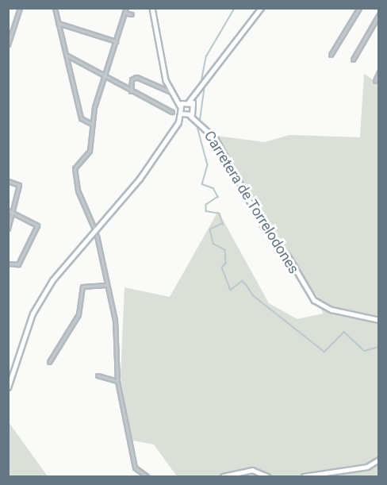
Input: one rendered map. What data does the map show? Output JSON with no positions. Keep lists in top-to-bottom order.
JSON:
{
  "streets": {
    "main road": ["Carretera de Torrelodones"]
  }
}
